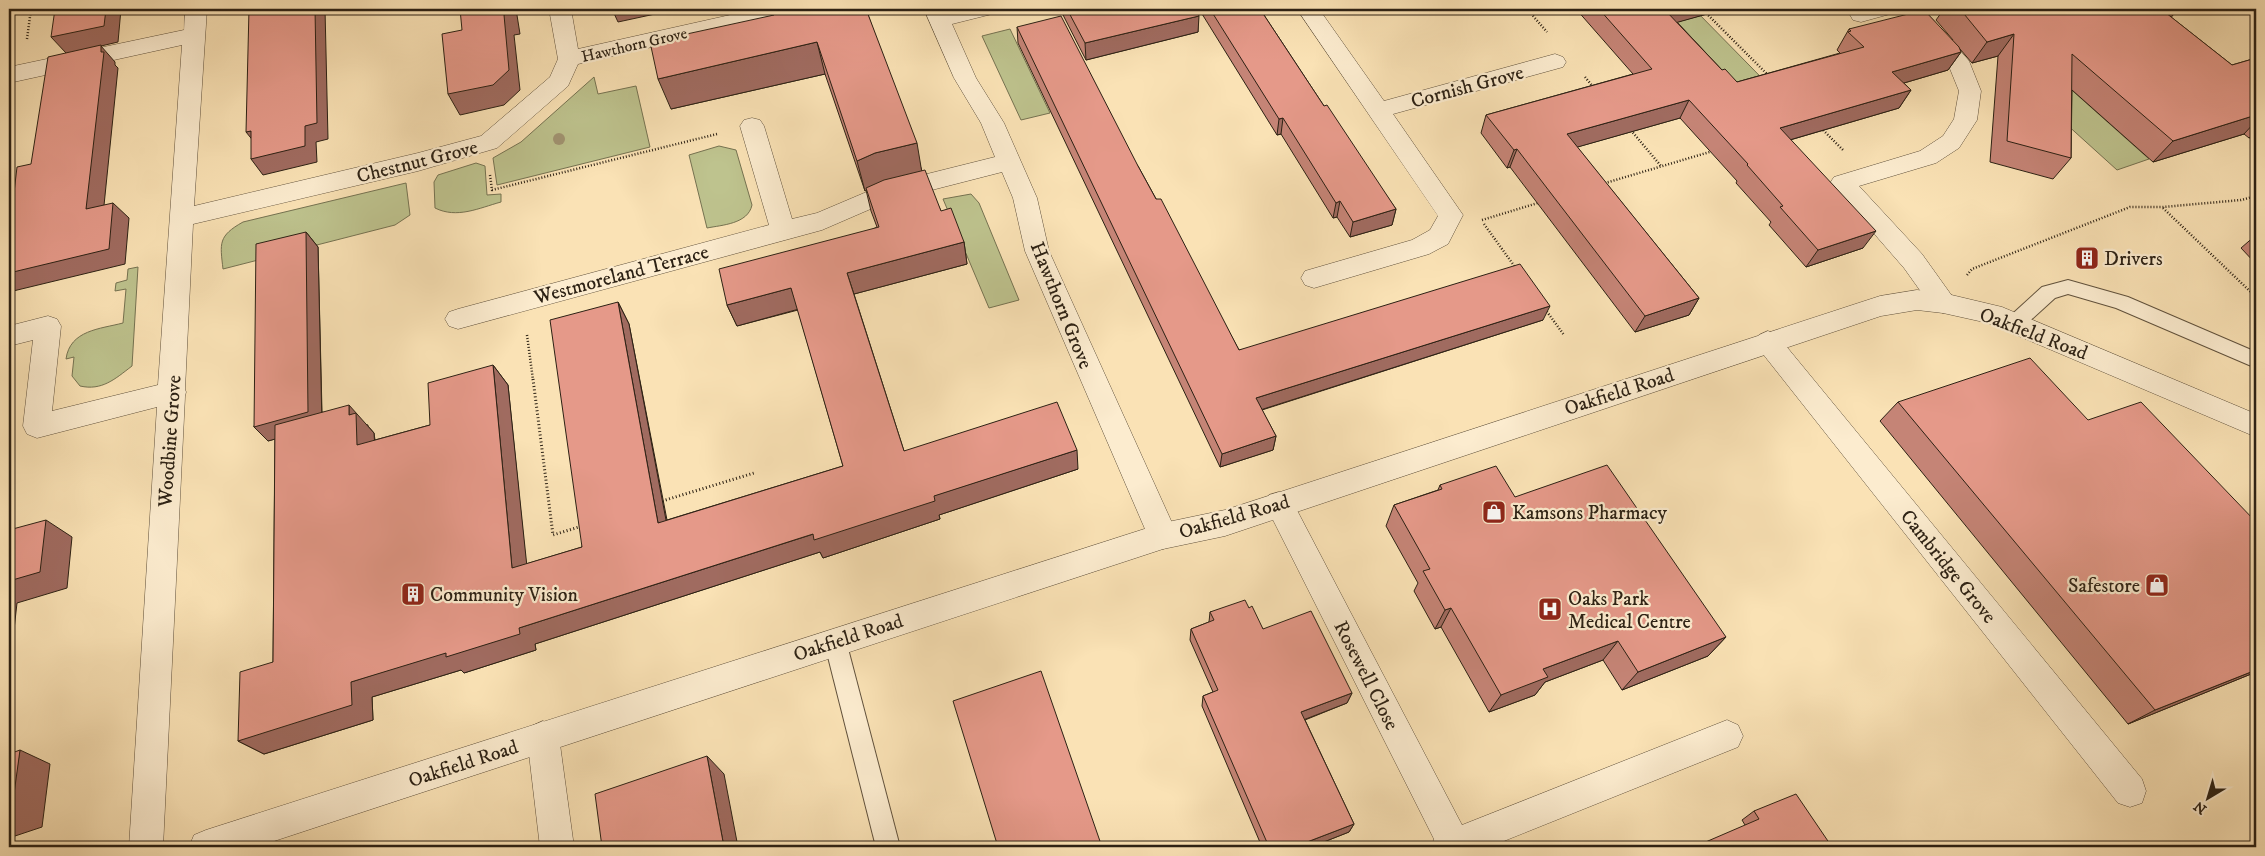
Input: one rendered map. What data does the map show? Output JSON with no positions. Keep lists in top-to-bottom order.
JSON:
{
  "streets": {
    "street": [
      "Hawthorn Grove",
      "Cornish Grove",
      "Chestnut Grove",
      "Westmoreland Terrace",
      "Oakfield Road",
      "Woodbine Grove",
      "Cambridge Grove",
      "Rosewell Close"
    ]
  },
  "crossings": [
    ["Hawthorn Grove", "Chestnut Grove"],
    ["Hawthorn Grove", "Westmoreland Terrace"],
    ["Hawthorn Grove", "Oakfield Road"],
    ["Chestnut Grove", "Woodbine Grove"],
    ["Oakfield Road", "Cambridge Grove"],
    ["Oakfield Road", "Rosewell Close"]
  ],
  "places": {
    "building": ["Drivers", "Community Vision"],
    "shop": ["Kamsons Pharmacy", "Safestore"],
    "hospital": ["Oaks Park Medical Centre"]
  },
  "north": "bottom left"
}
